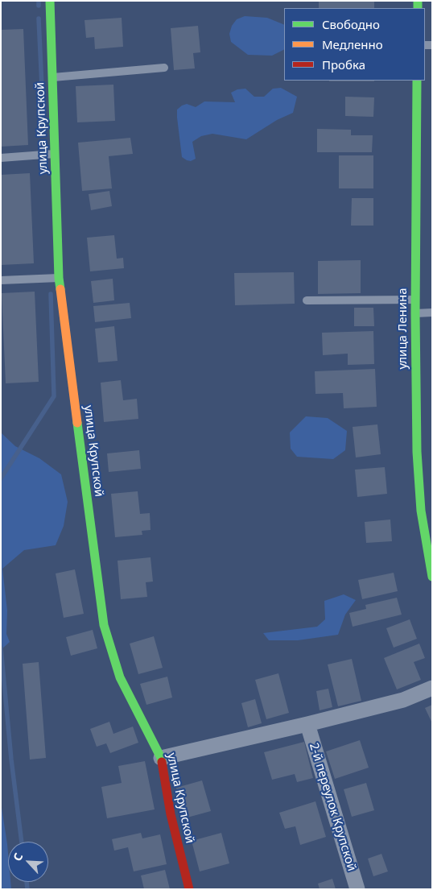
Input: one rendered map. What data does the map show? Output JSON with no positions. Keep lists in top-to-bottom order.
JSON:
{
  "streets": {
    "street": ["улица Крупской", "улица Ленина", "2-й переулок Крупской"]
  },
  "legend": ["Свободно", "Медленно", "Пробка"],
  "north": "top left"
}
